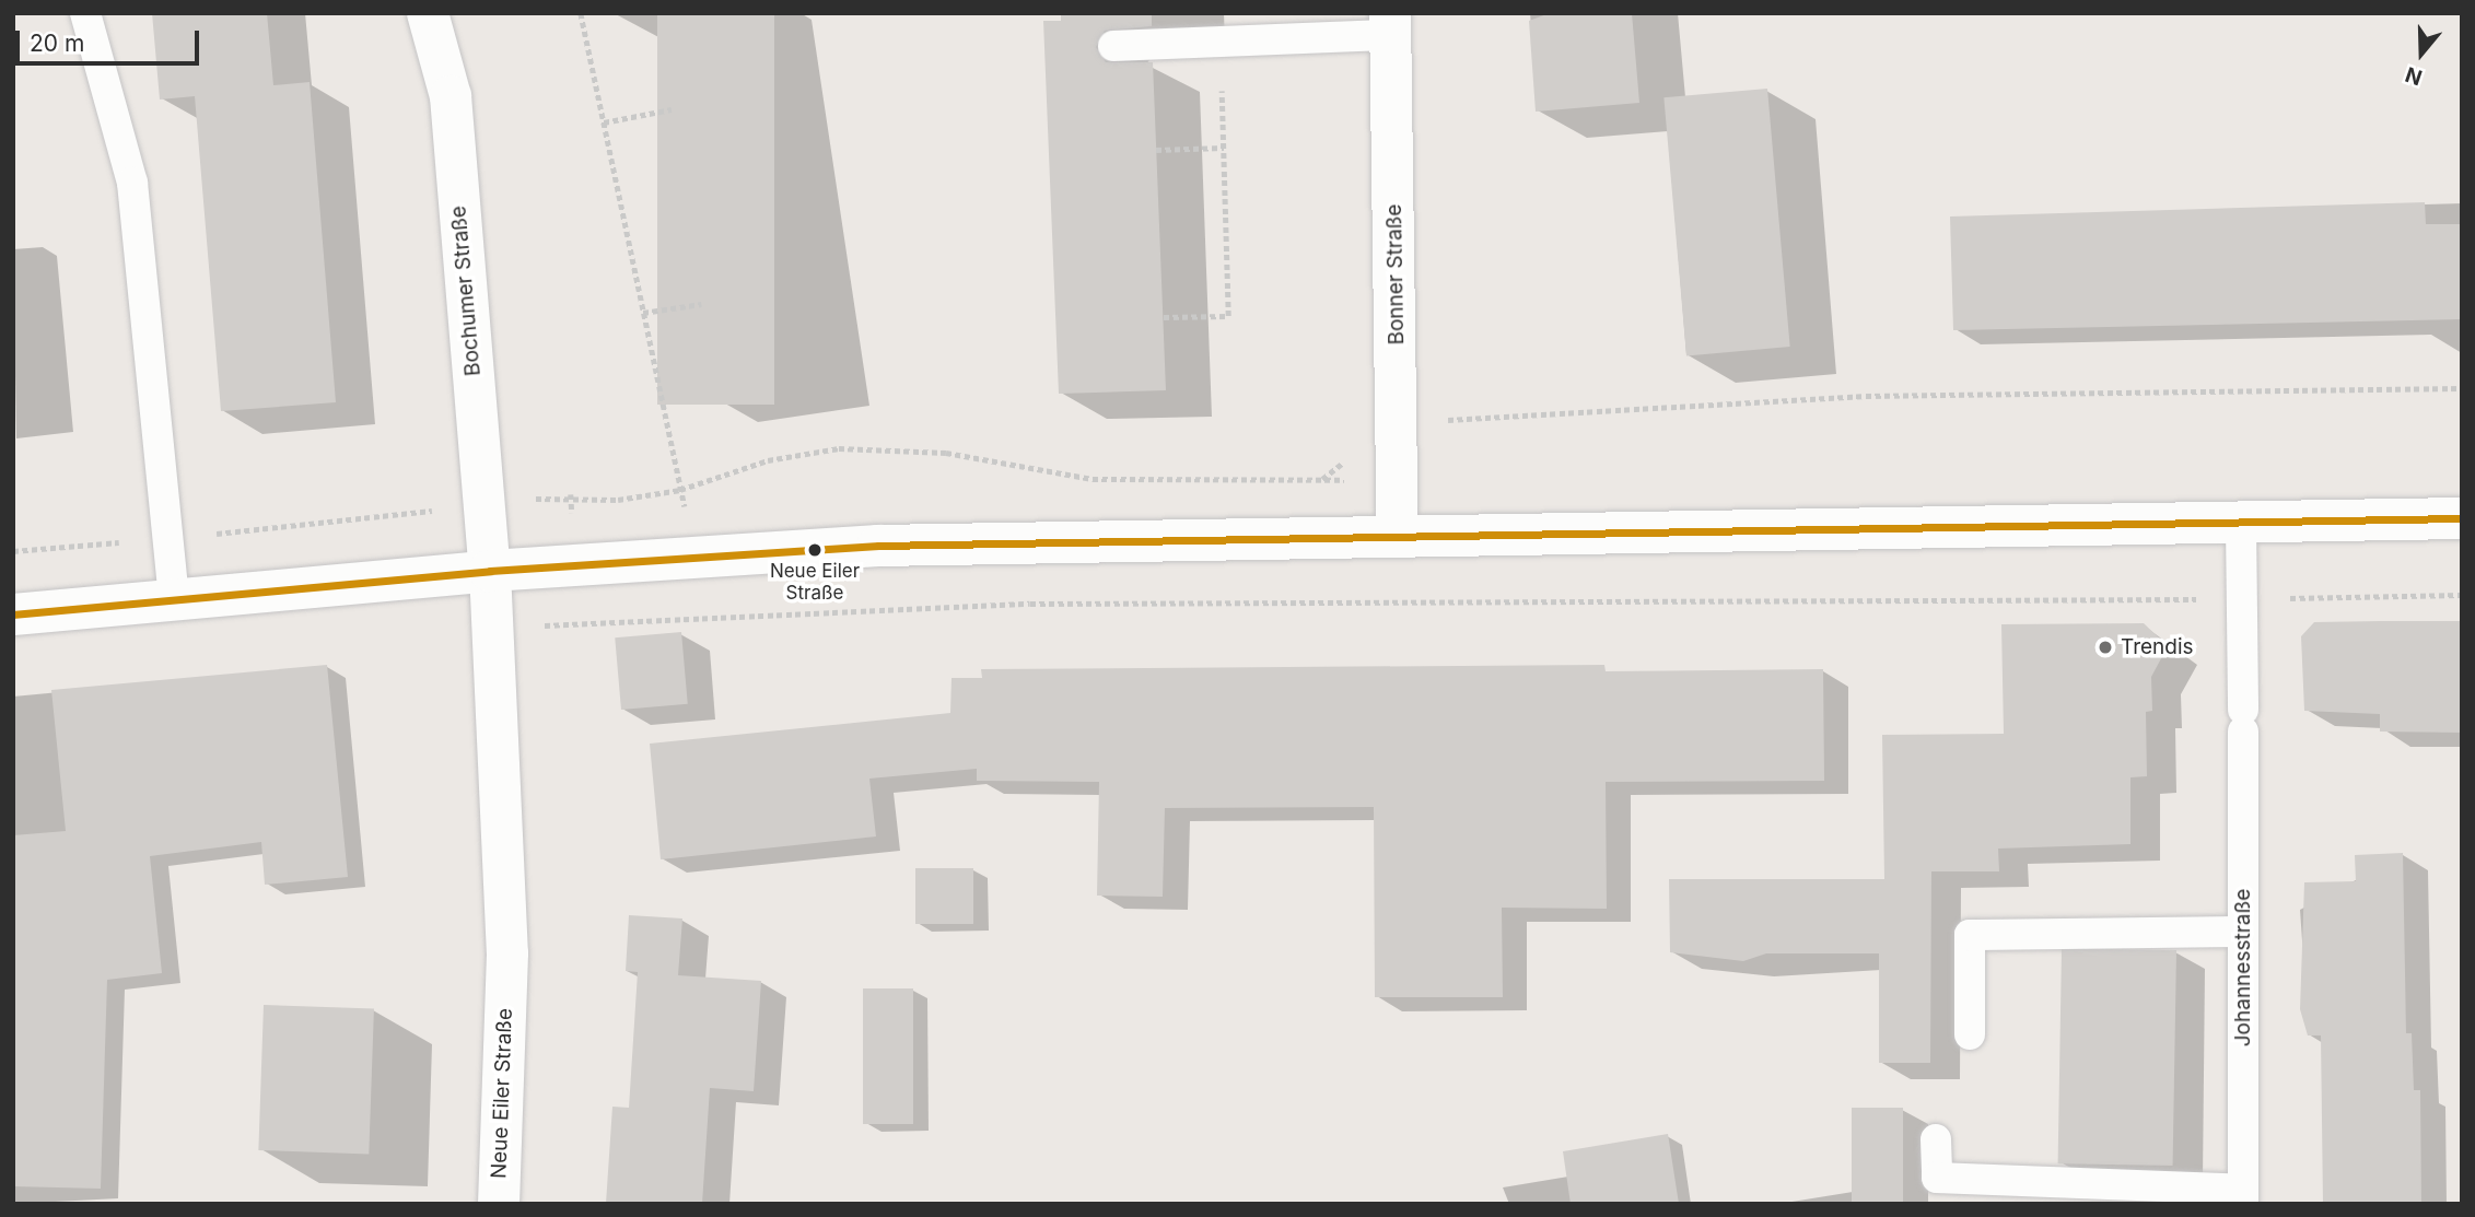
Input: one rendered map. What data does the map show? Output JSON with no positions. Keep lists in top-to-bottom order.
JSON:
{
  "streets": {
    "street": ["Bonner Straße", "Bochumer Straße", "Neue Eiler Straße"],
    "lane": ["Johannesstraße"]
  },
  "crossings": [
    ["Bochumer Straße", "Neue Eiler Straße"]
  ],
  "places": ["Neue Eiler Straße", "Trendis"],
  "scale_bar": "20 m",
  "north": "bottom"
}
